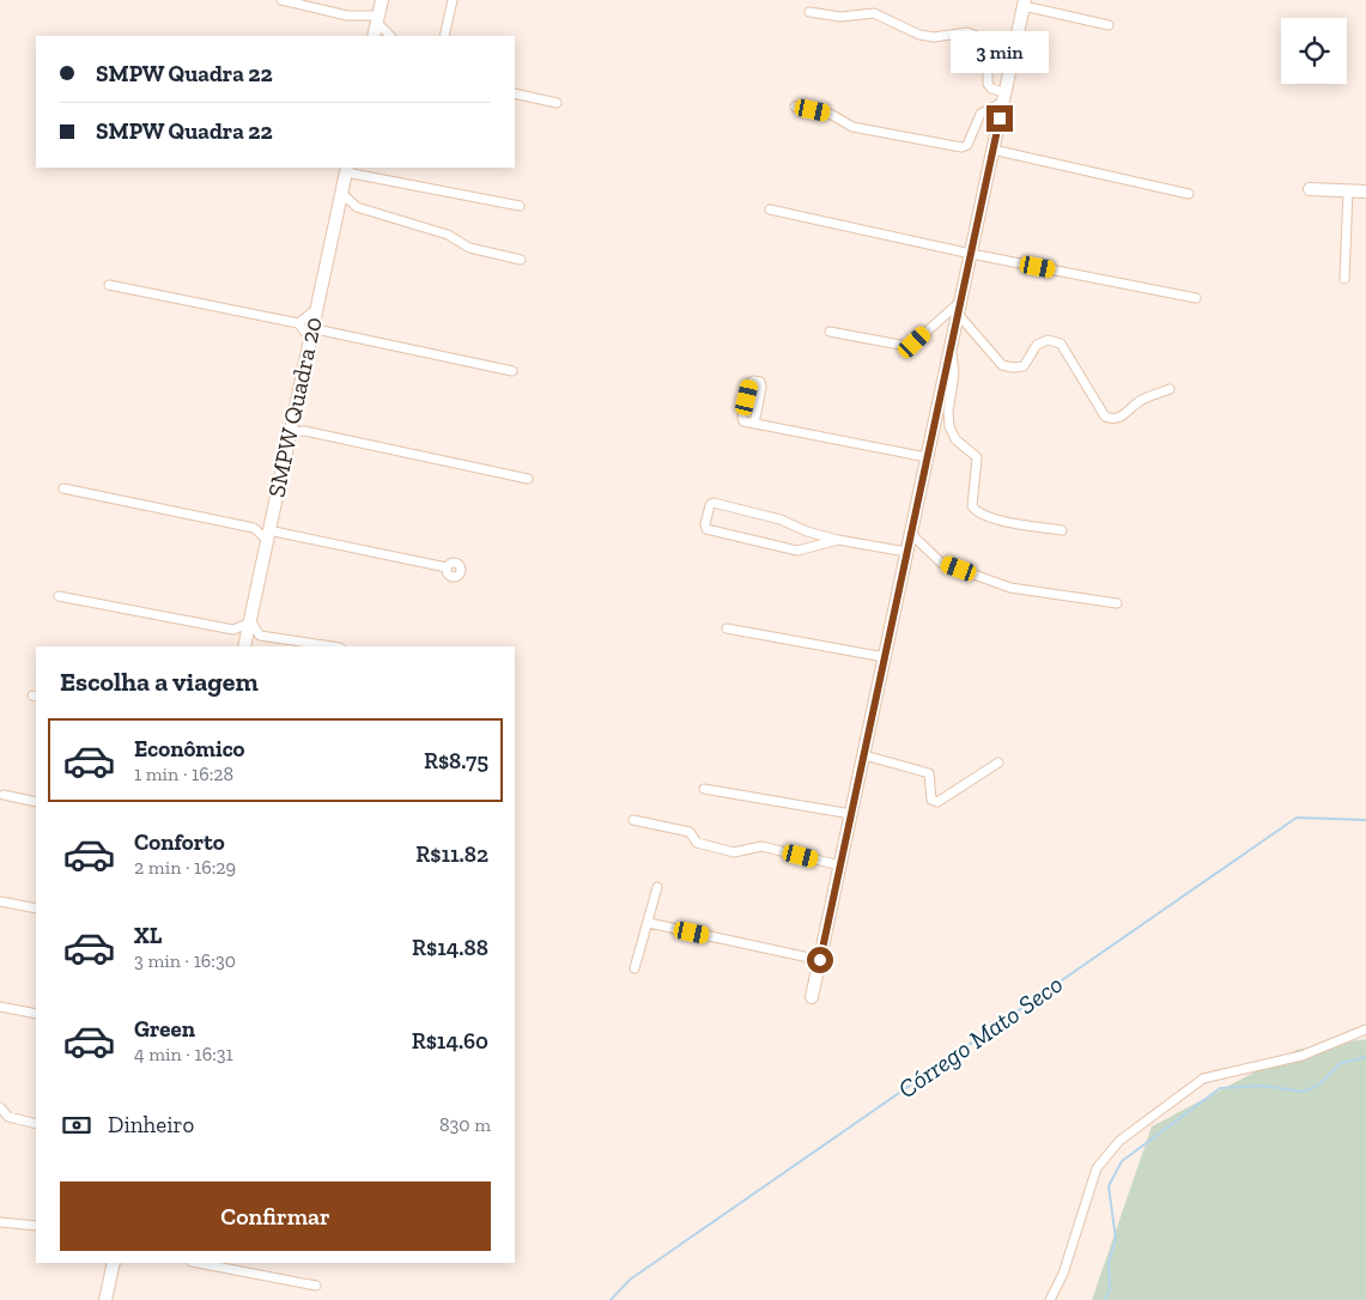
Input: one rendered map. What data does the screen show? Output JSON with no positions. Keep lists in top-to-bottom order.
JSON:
{
  "streets": {
    "street": ["SMPW Quadra 20"]
  },
  "water": ["Córrego Mato Seco"],
  "page": {
    "bubble": "3 min",
    "banner": ["SMPW Quadra 22", "SMPW Quadra 22"],
    "heading": "Escolha a viagem",
    "list": [
      {
        "name": "Econômico",
        "note": "1 min · 16:28",
        "value": "R$8.75"
      },
      {
        "name": "Conforto",
        "note": "2 min · 16:29",
        "value": "R$11.82"
      },
      {
        "name": "XL",
        "note": "3 min · 16:30",
        "value": "R$14.88"
      },
      {
        "name": "Green",
        "note": "4 min · 16:31",
        "value": "R$14.60"
      }
    ],
    "pay": ["Dinheiro", "830 m"],
    "buttons": "Confirmar"
  }
}
